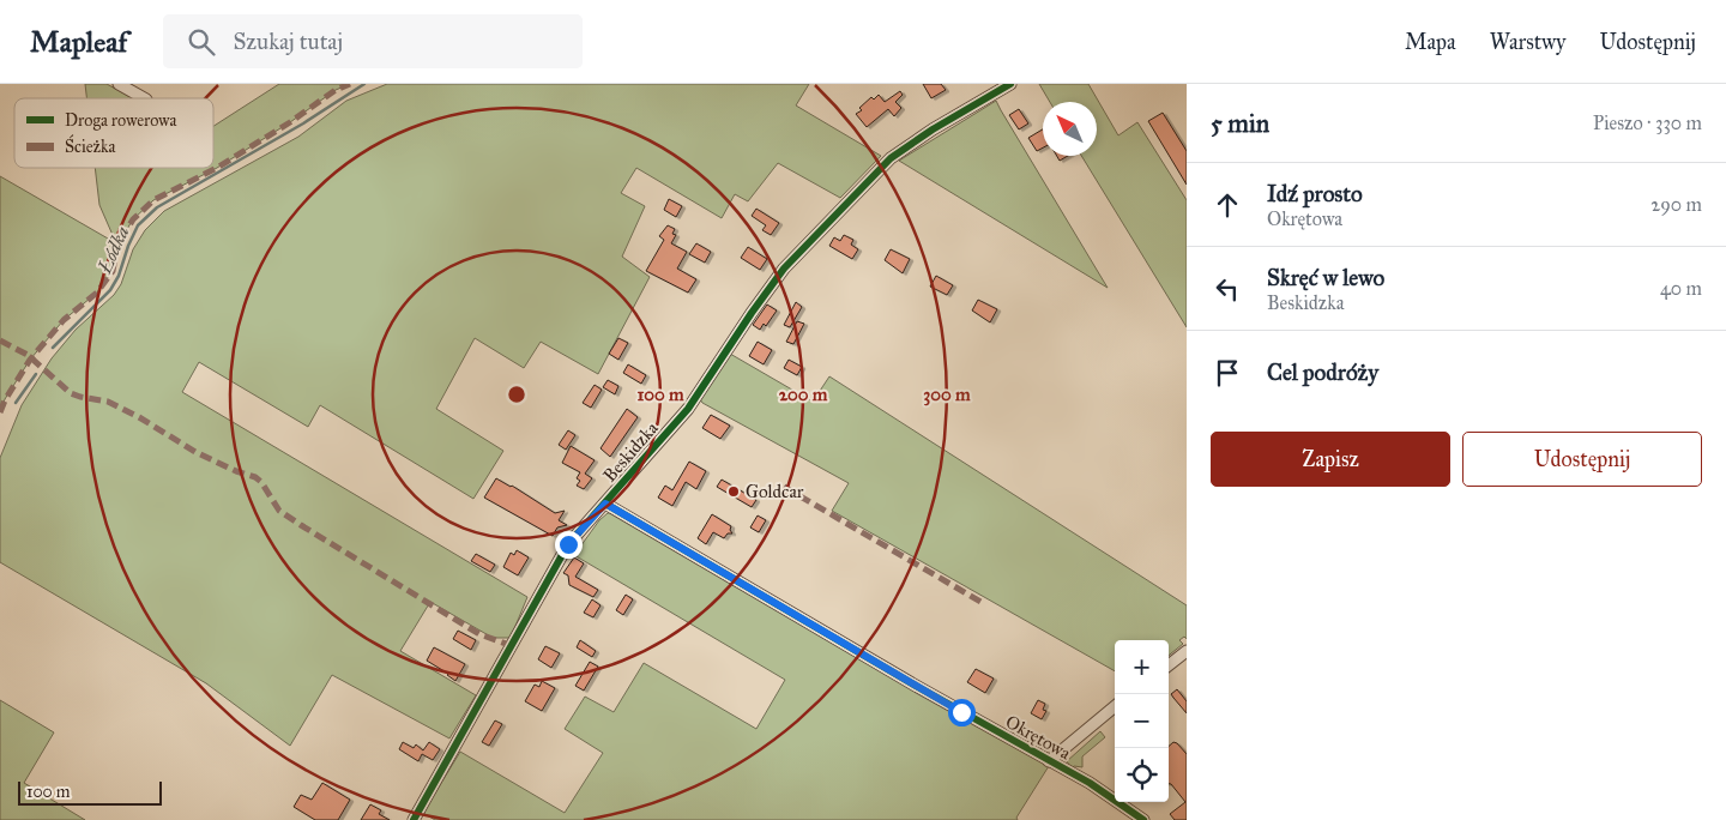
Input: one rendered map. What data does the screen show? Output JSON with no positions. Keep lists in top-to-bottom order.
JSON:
{
  "streets": {
    "street": ["Beskidzka", "Okrętowa"]
  },
  "crossings": [
    ["Beskidzka", "Okrętowa"]
  ],
  "water": ["Łódka"],
  "places": ["Goldcar"],
  "legend": ["Droga rowerowa", "Ścieżka"],
  "scale_bar": "100 m",
  "north": "top left",
  "page": {
    "header": "Mapleaf",
    "search": "Szukaj tutaj",
    "nav": ["Mapa", "Warstwy", "Udostępnij"],
    "heading": ["5 min", "Pieszo · 330 m"],
    "list": [
      ["Idź prosto", "Okrętowa", "290 m"],
      ["Skręć w lewo", "Beskidzka", "40 m"],
      "Cel podróży"
    ],
    "buttons": ["Zapisz", "Udostępnij"],
    "map_buttons": ["+", "−"],
    "scale": "100 m"
  },
  "rings": ["100 m", "200 m", "300 m"]
}
